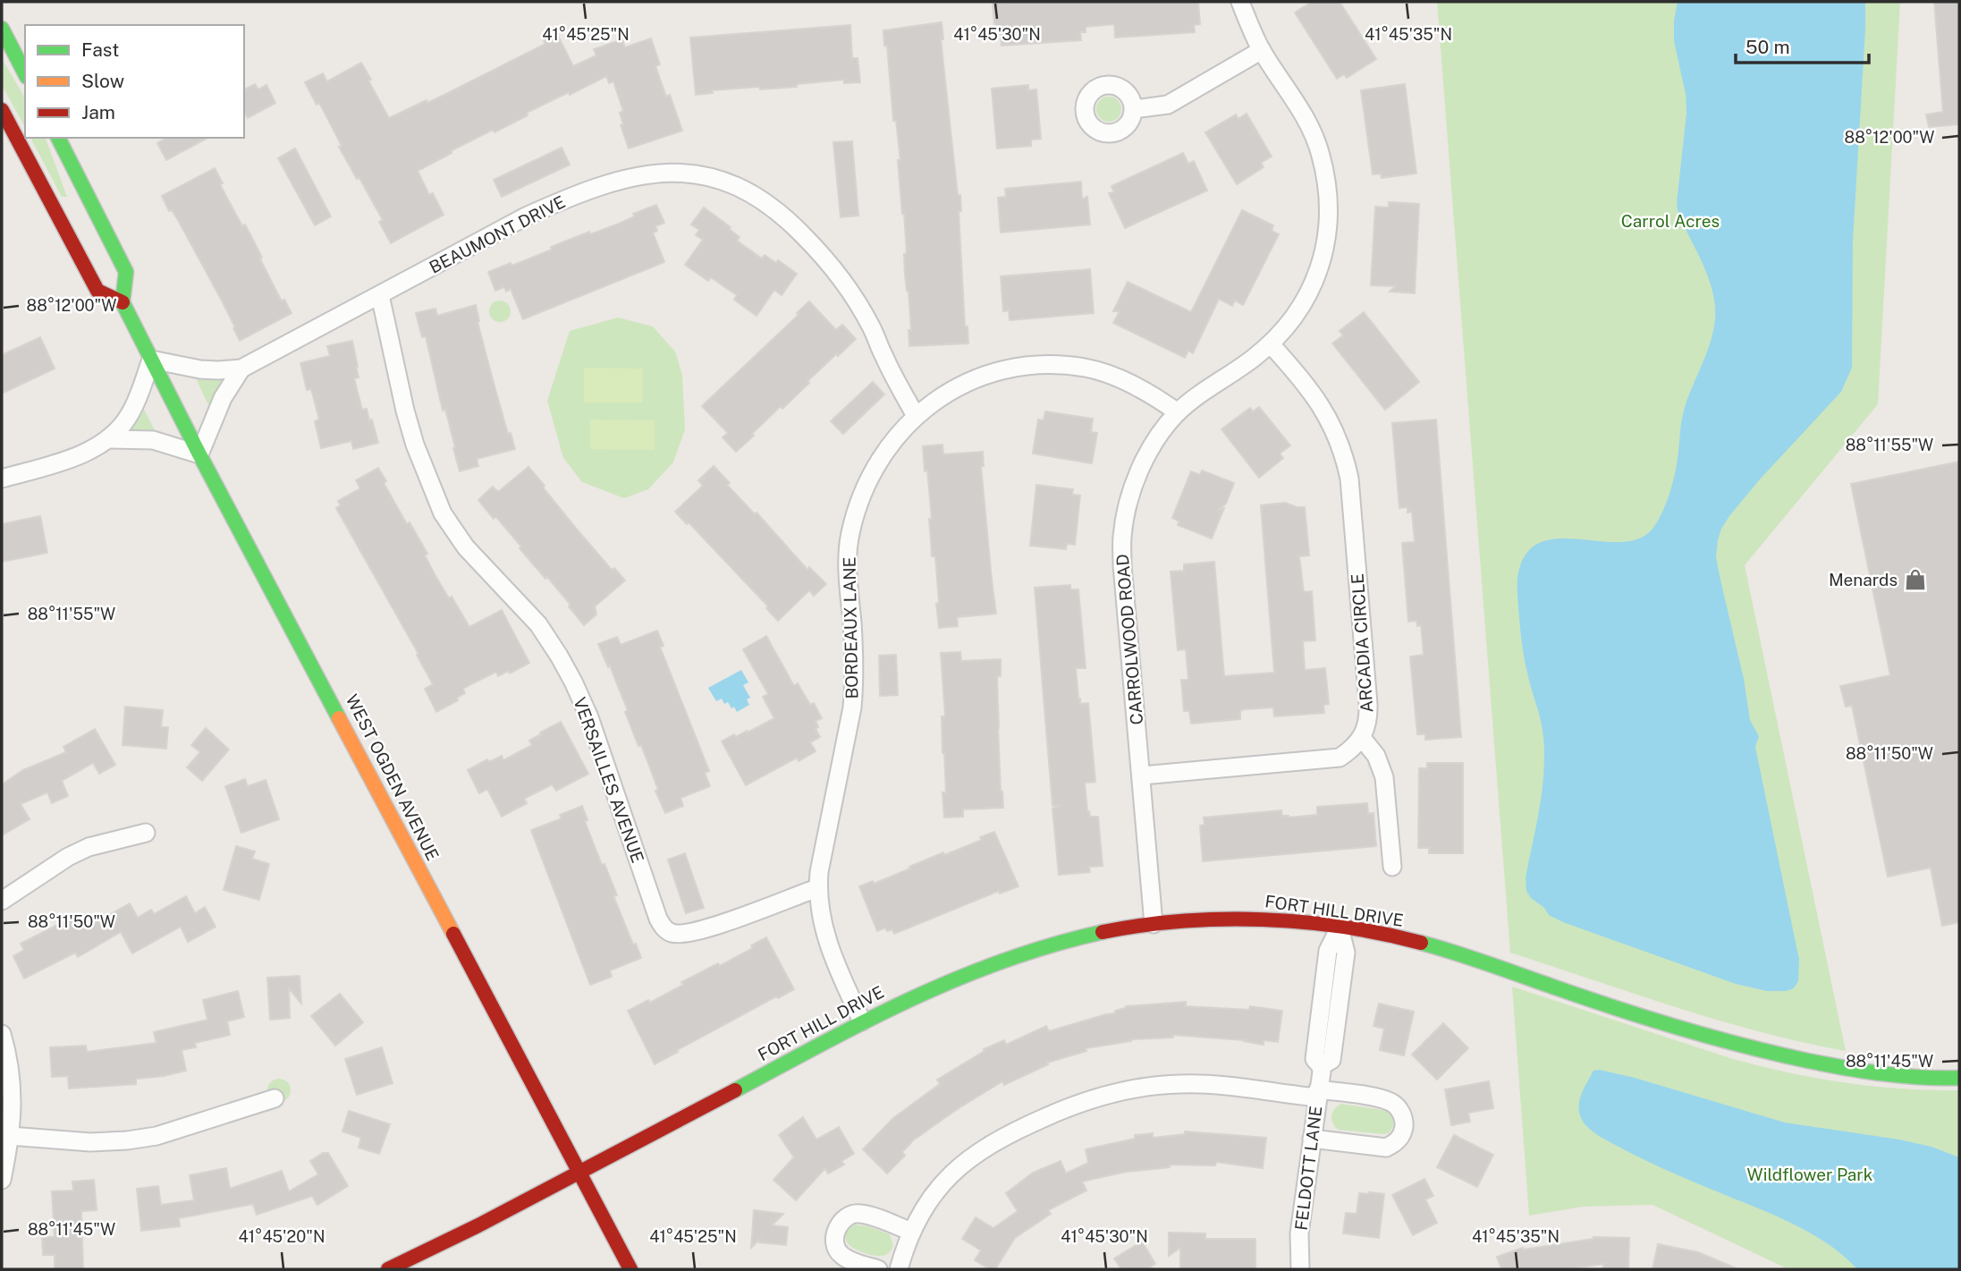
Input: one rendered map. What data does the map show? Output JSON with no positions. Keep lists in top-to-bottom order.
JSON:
{
  "streets": {
    "street": [
      "BEAUMONT DRIVE",
      "BORDEAUX LANE",
      "CARROLWOOD ROAD",
      "ARCADIA CIRCLE",
      "WEST OGDEN AVENUE",
      "VERSAILLES AVENUE",
      "FORT HILL DRIVE",
      "FELDOTT LANE"
    ]
  },
  "crossings": [
    ["BEAUMONT DRIVE", "BORDEAUX LANE"],
    ["BEAUMONT DRIVE", "WEST OGDEN AVENUE"],
    ["BEAUMONT DRIVE", "VERSAILLES AVENUE"],
    ["BORDEAUX LANE", "CARROLWOOD ROAD"],
    ["BORDEAUX LANE", "VERSAILLES AVENUE"],
    ["BORDEAUX LANE", "FORT HILL DRIVE"],
    ["CARROLWOOD ROAD", "ARCADIA CIRCLE"],
    ["CARROLWOOD ROAD", "FORT HILL DRIVE"],
    ["WEST OGDEN AVENUE", "FORT HILL DRIVE"],
    ["FORT HILL DRIVE", "FELDOTT LANE"]
  ],
  "parks": ["Carrol Acres", "Wildflower Park"],
  "places": {
    "shop": ["Menards"]
  },
  "legend": ["Fast", "Slow", "Jam"],
  "scale_bar": "50 m",
  "coordinates": [
    "41°45'25\"N",
    "41°45'30\"N",
    "41°45'35\"N",
    "88°12'00\"W",
    "88°11'55\"W",
    "88°11'50\"W",
    "88°11'45\"W",
    "41°45'20\"N"
  ]
}
